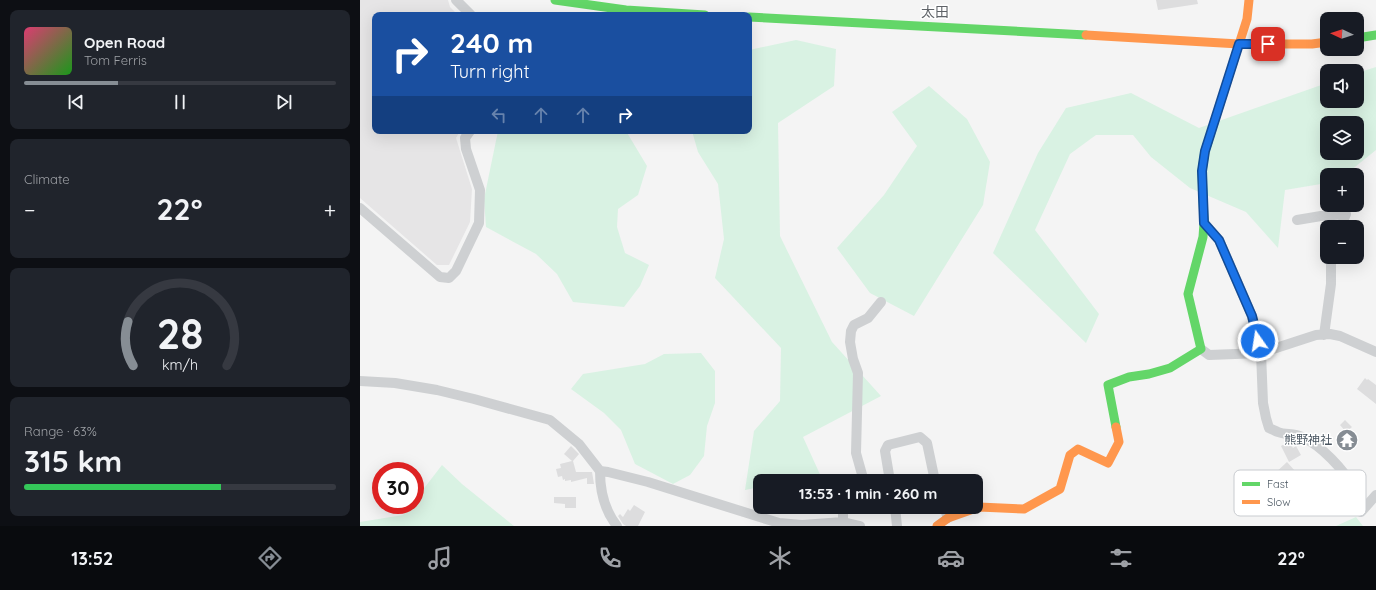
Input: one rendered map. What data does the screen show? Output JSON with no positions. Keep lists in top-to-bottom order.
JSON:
{
  "districts": ["太田"],
  "places": {
    "temple": ["熊野神社"]
  },
  "legend": ["Fast", "Slow"],
  "north": "left",
  "page": {
    "map_buttons": ["+", "−"],
    "turn": ["240 m", "Turn right"],
    "song": ["Open Road", "Tom Ferris"],
    "tile": [
      "Climate",
      ["Range · 63%", "315 km"]
    ],
    "heat": ["−", "22°", "+"],
    "limit": "30",
    "trip": "13:53 · 1 min · 260 m",
    "tabs": ["13:52", "22°"],
    "gauge": ["28", "km/h"]
  }
}
